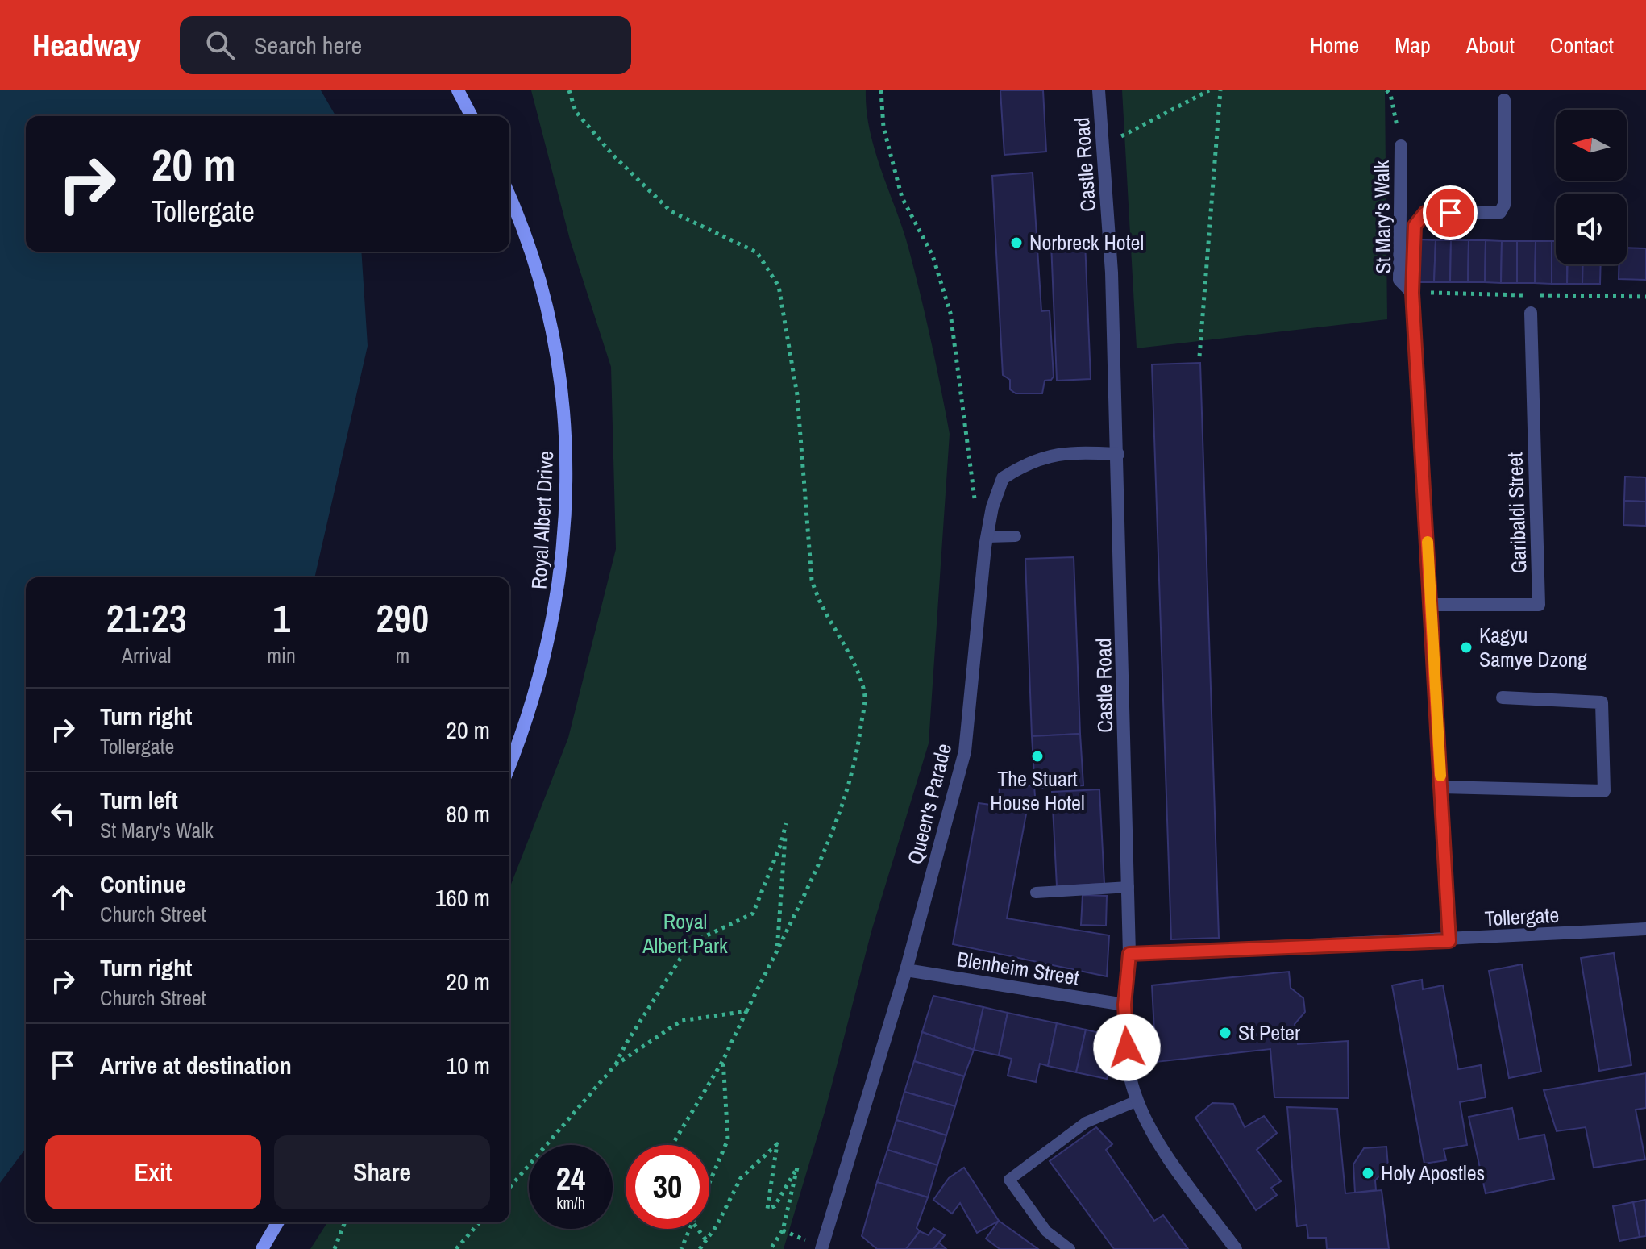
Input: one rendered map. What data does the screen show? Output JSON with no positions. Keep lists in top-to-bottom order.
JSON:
{
  "streets": {
    "street": [
      "Castle Road",
      "St Mary's Walk",
      "Garibaldi Street",
      "Royal Albert Drive",
      "Queen's Parade",
      "Tollergate",
      "Blenheim Street"
    ]
  },
  "crossings": [
    ["Castle Road", "Queen's Parade"],
    ["Castle Road", "Tollergate"],
    ["Castle Road", "Blenheim Street"],
    ["St Mary's Walk", "Garibaldi Street"],
    ["St Mary's Walk", "Tollergate"],
    ["Queen's Parade", "Blenheim Street"]
  ],
  "parks": ["Royal Albert Park"],
  "places": [
    "Norbreck Hotel",
    "Kagyu Samye Dzong",
    "The Stuart House Hotel",
    "St Peter",
    "Holy Apostles"
  ],
  "north": "left",
  "page": {
    "header": "Headway",
    "search": "Search here",
    "nav": [
      "Home",
      "Map",
      "About",
      "Contact"
    ],
    "turn": ["20 m", "Tollergate"],
    "eta": [
      "21:23",
      "Arrival",
      "1",
      "min",
      "290",
      "m"
    ],
    "list": [
      {
        "name": "Turn right",
        "note": "Tollergate",
        "value": "20 m"
      },
      {
        "name": "Turn left",
        "note": "St Mary's Walk",
        "value": "80 m"
      },
      {
        "name": "Continue",
        "note": "Church Street",
        "value": "160 m"
      },
      {
        "name": "Turn right",
        "note": "Church Street",
        "value": "20 m"
      },
      {
        "name": "Arrive at destination",
        "value": "10 m"
      }
    ],
    "buttons": ["Exit", "Share"],
    "speed": "24 km/h",
    "limit": "30"
  }
}
